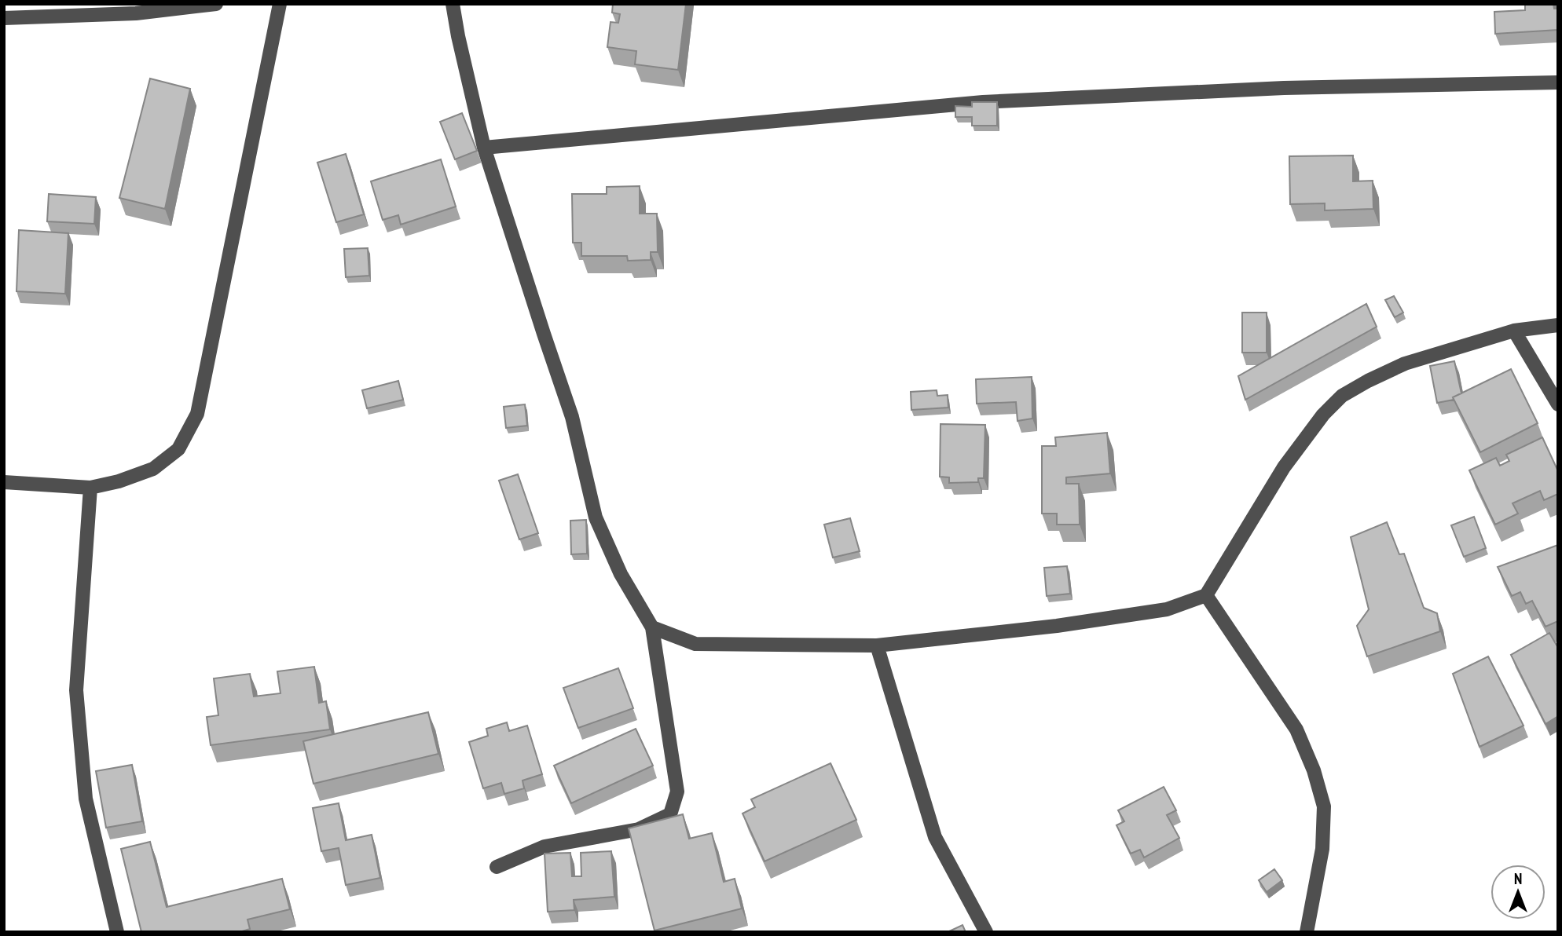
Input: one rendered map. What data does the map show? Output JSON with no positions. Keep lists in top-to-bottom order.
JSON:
{
  "north": "top"
}
